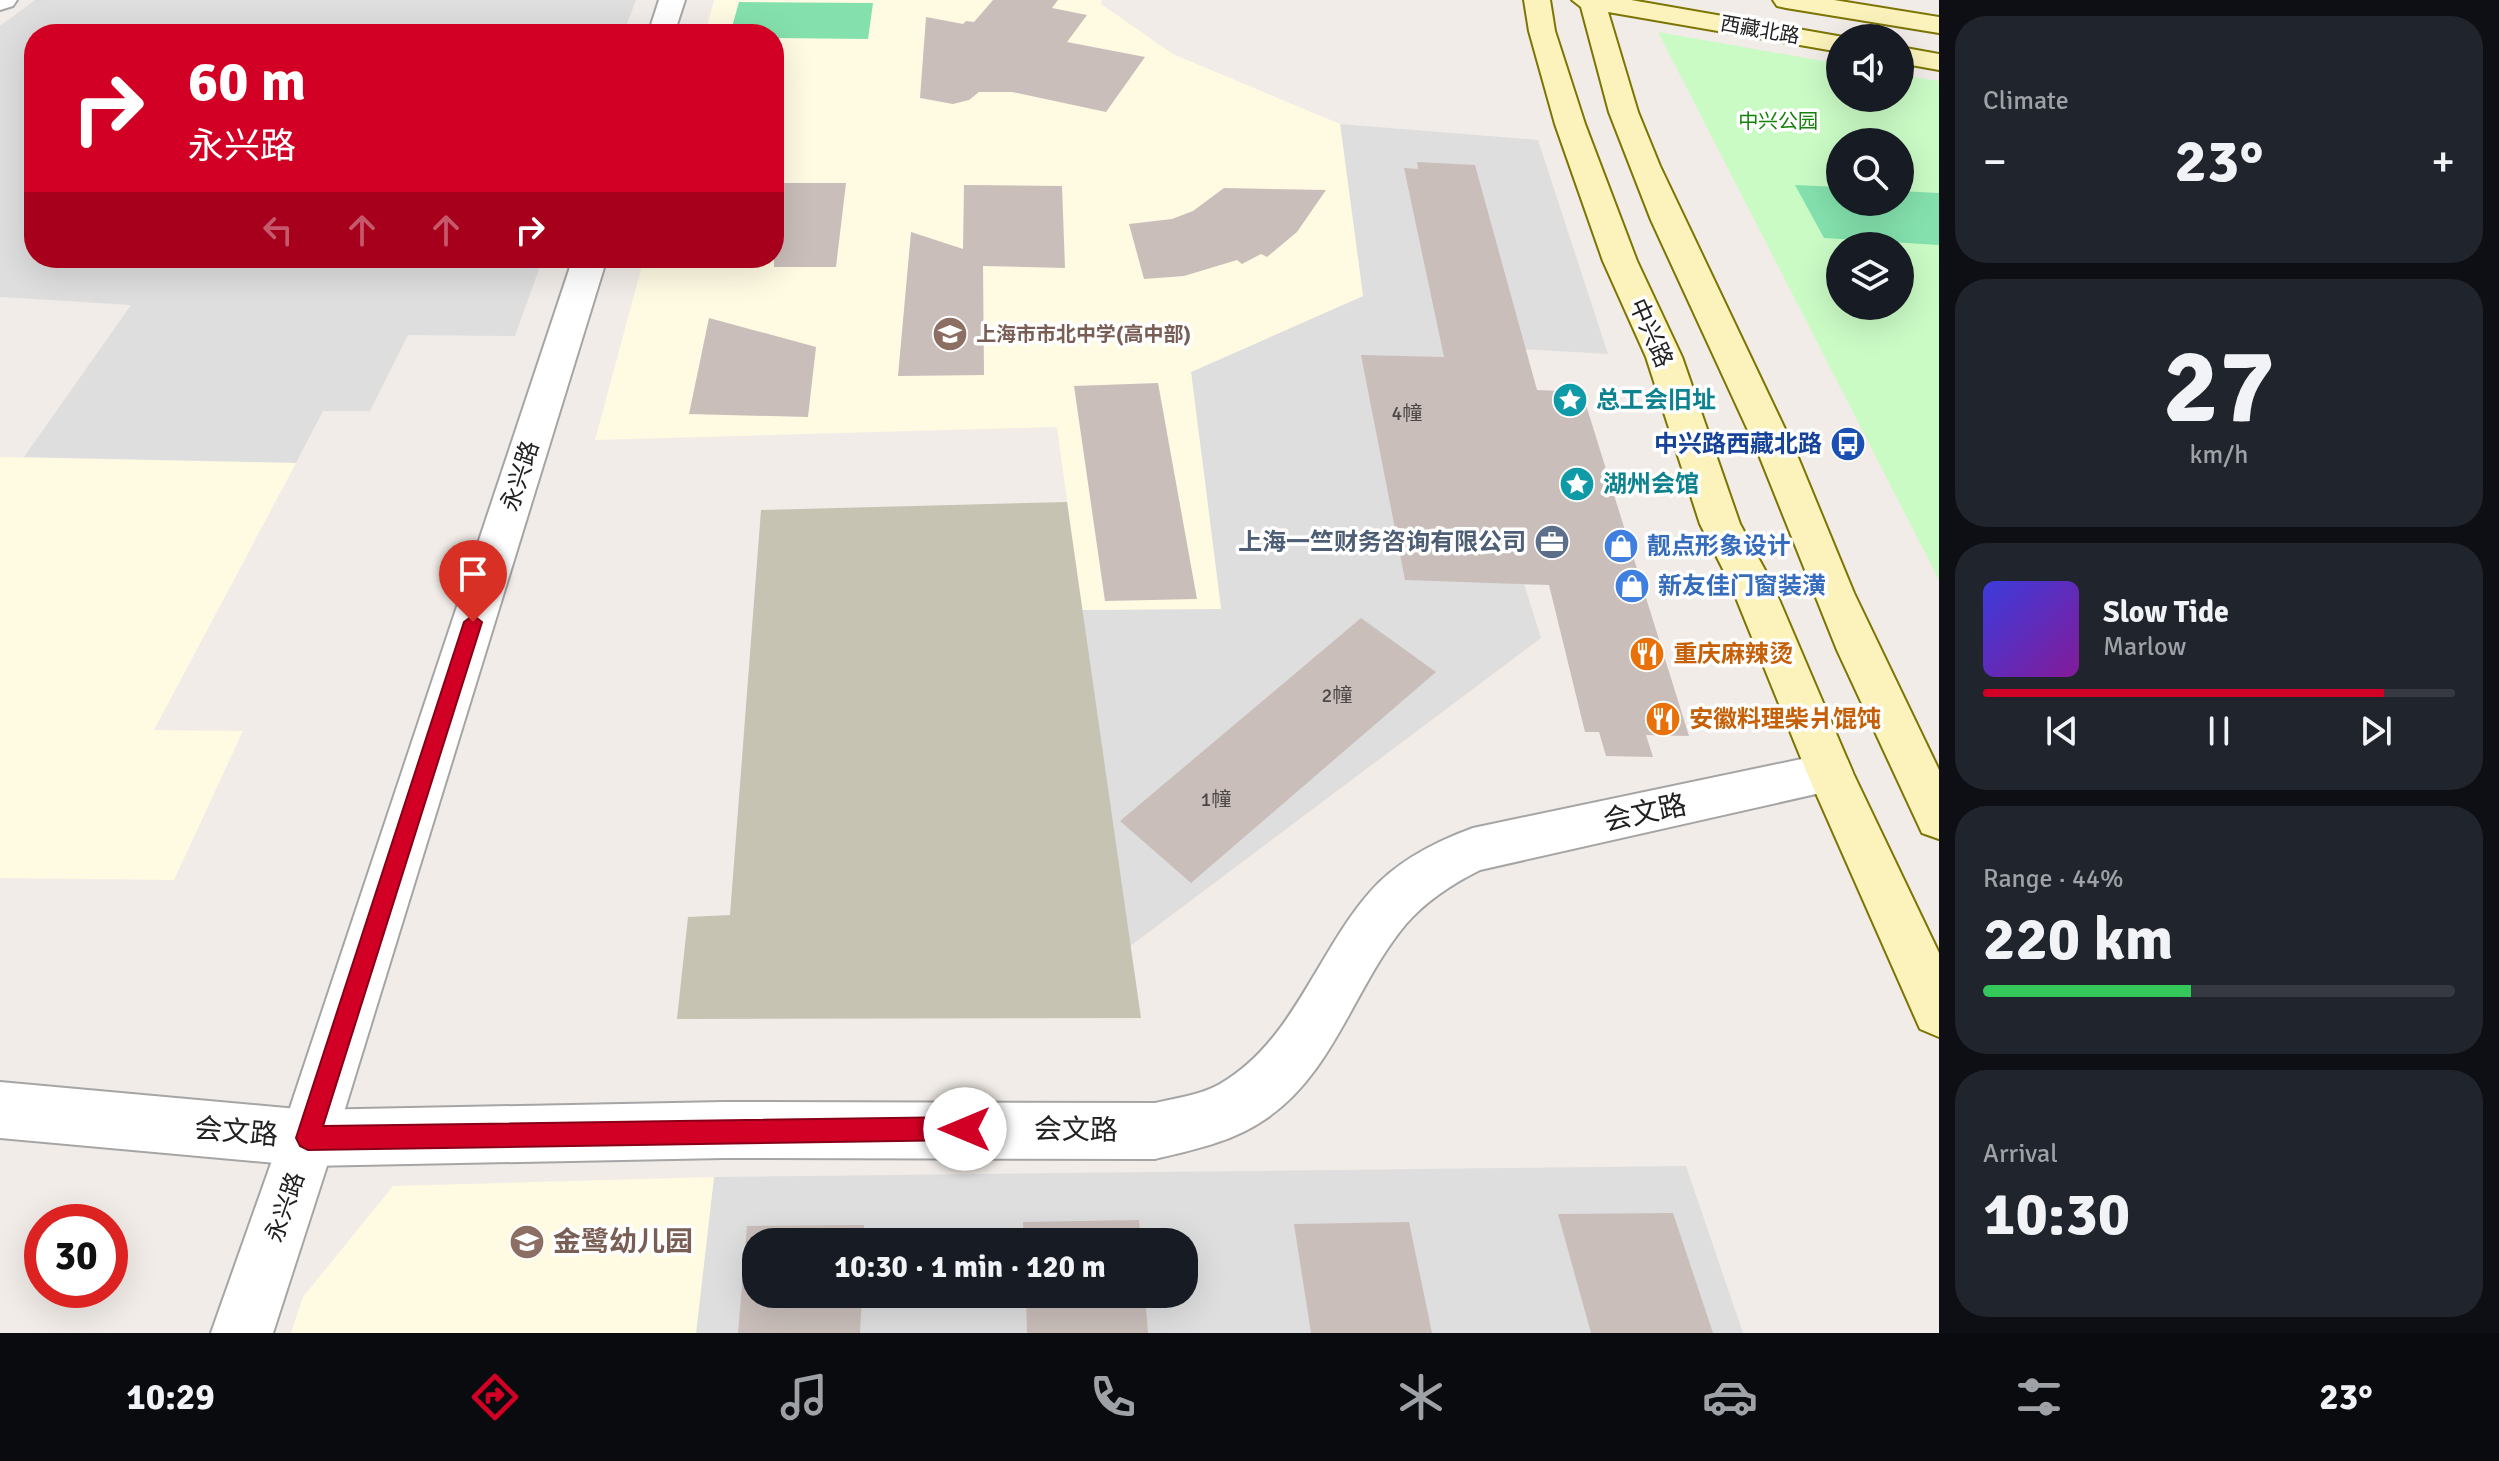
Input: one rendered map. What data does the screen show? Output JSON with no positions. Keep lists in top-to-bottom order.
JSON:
{
  "streets": {
    "main road": ["西藏北路", "中兴路"],
    "street": ["永兴路", "会文路"]
  },
  "crossings": [
    ["中兴路", "会文路"],
    ["永兴路", "会文路"]
  ],
  "parks": ["中兴公园"],
  "places": {
    "school or university": ["上海市市北中学(高中部)", "金鹭幼儿园"],
    "place": ["总工会旧址", "湖州会馆"],
    "bus stop": ["中兴路西藏北路"],
    "office": ["上海一竺财务咨询有限公司"],
    "shop": ["靓点形象设计", "新友佳门窗装潢"],
    "restaurant": ["重庆麻辣烫", "安徽料理柴爿馄饨"]
  },
  "house_numbers": ["4幢", "2幢", "1幢"],
  "page": {
    "tile": [
      "Climate",
      ["27", "km/h"],
      ["Range · 44%", "220 km"],
      ["Arrival", "10:30"]
    ],
    "turn": ["60 m", "永兴路"],
    "heat": ["−", "23°", "+"],
    "song": ["Slow Tide", "Marlow"],
    "limit": "30",
    "trip": "10:30 · 1 min · 120 m",
    "tabs": ["10:29", "23°"]
  }
}
